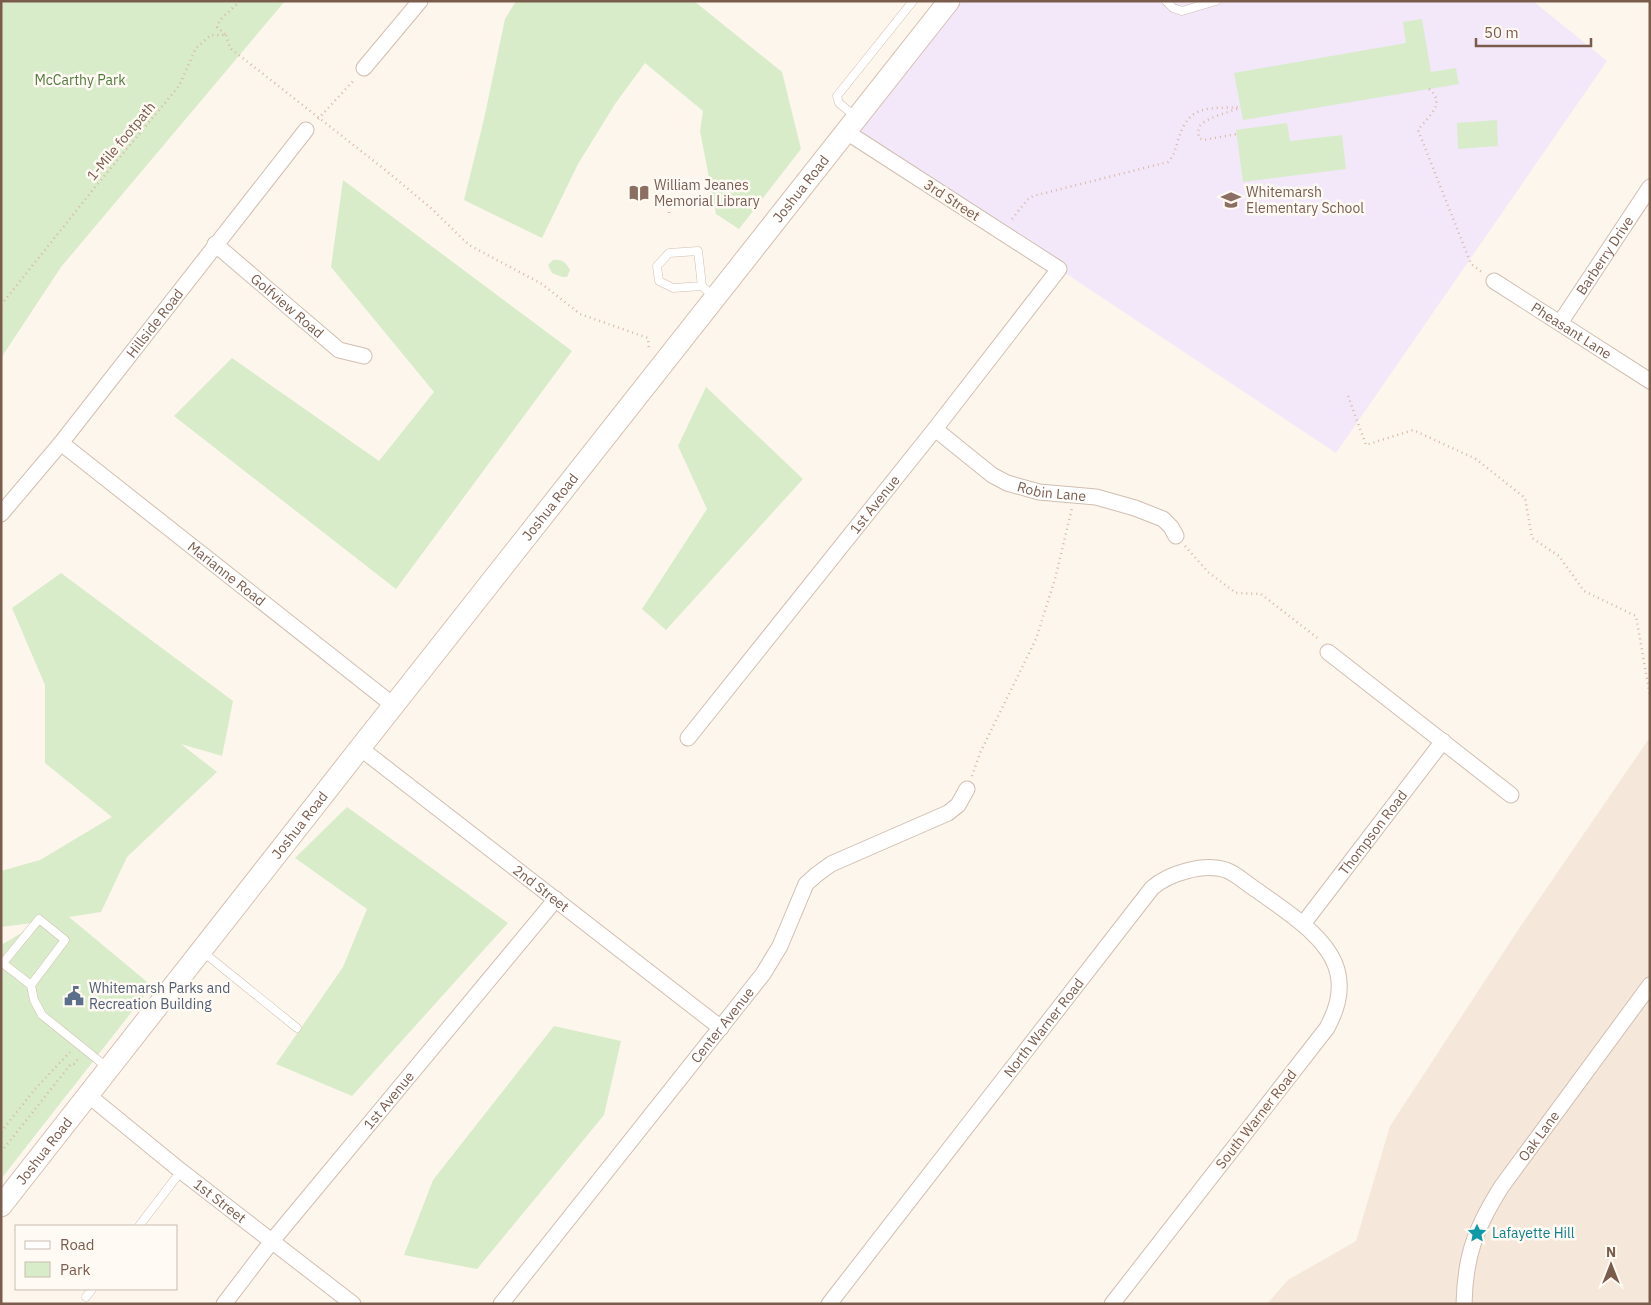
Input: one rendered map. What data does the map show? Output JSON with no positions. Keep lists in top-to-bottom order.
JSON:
{
  "streets": {
    "main road": ["Joshua Road"],
    "street": [
      "3rd Street",
      "Barberry Drive",
      "Golfview Road",
      "Hillside Road",
      "Pheasant Lane",
      "Robin Lane",
      "1st Avenue",
      "Marianne Road",
      "Thompson Road",
      "2nd Street",
      "Center Avenue",
      "North Warner Road",
      "South Warner Road",
      "Oak Lane",
      "1st Street"
    ],
    "path": ["1-Mile footpath"]
  },
  "crossings": [
    ["Joshua Road", "3rd Street"],
    ["Joshua Road", "Marianne Road"],
    ["Joshua Road", "2nd Street"],
    ["Joshua Road", "1st Street"],
    ["3rd Street", "1st Avenue"],
    ["Barberry Drive", "Pheasant Lane"],
    ["Golfview Road", "Hillside Road"],
    ["Hillside Road", "Marianne Road"],
    ["Robin Lane", "1st Avenue"],
    ["1st Avenue", "2nd Street"],
    ["1st Avenue", "1st Street"],
    ["Thompson Road", "North Warner Road"],
    ["Thompson Road", "South Warner Road"],
    ["2nd Street", "Center Avenue"],
    ["North Warner Road", "South Warner Road"]
  ],
  "parks": ["McCarthy Park"],
  "places": {
    "library": ["William Jeanes Memorial Library"],
    "school or university": ["Whitemarsh Elementary School"],
    "public building": ["Whitemarsh Parks and Recreation Building"],
    "place": ["Lafayette Hill"]
  },
  "legend": ["Road", "Park"],
  "scale_bar": "50 m",
  "north": "top"
}
